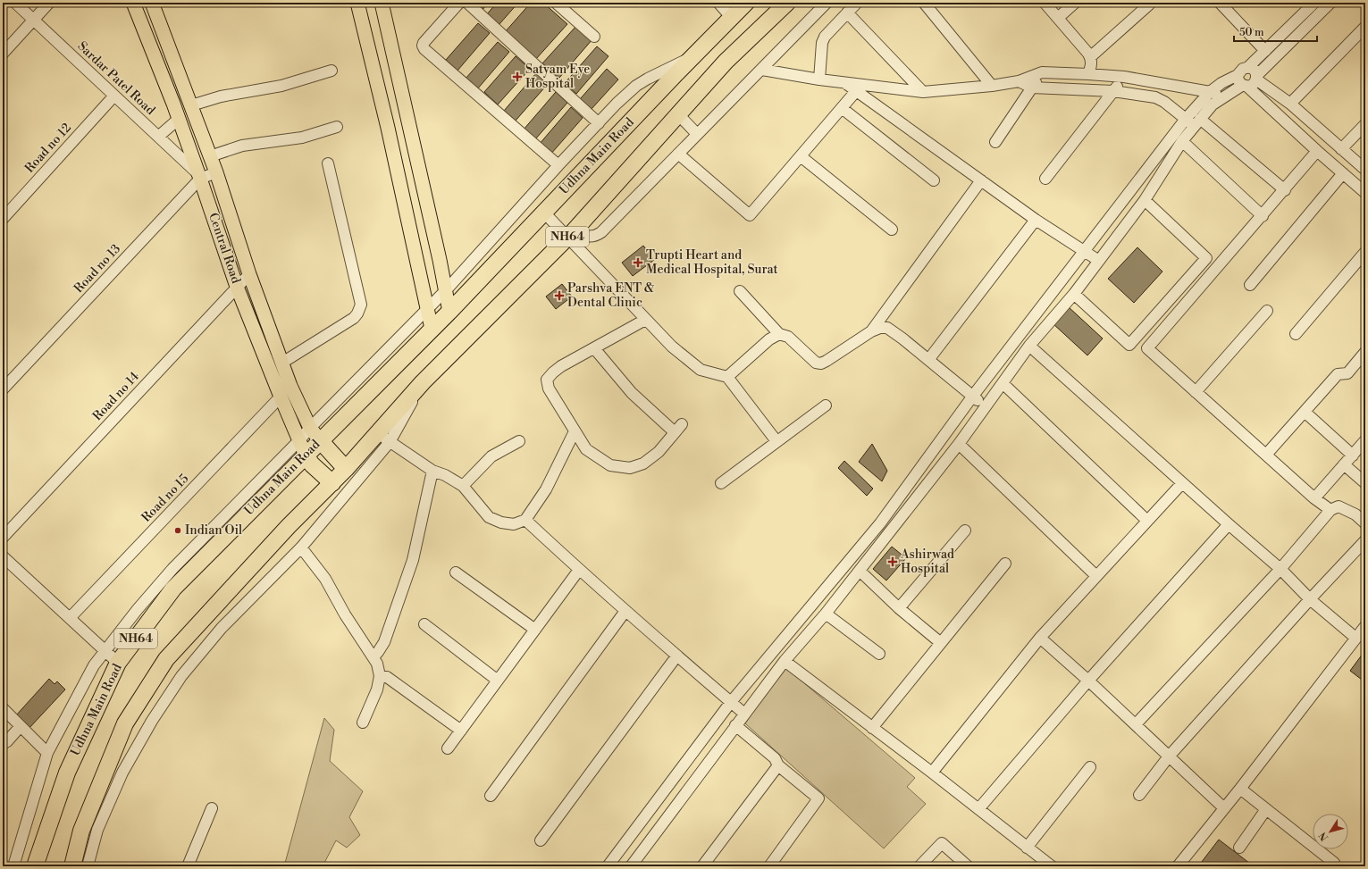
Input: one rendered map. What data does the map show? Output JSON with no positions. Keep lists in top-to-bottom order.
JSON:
{
  "streets": {
    "highway": ["Udhna Main Road", "NH64", "Central Road"],
    "street": [
      "Sardar Patel Road",
      "Road no 12",
      "Road no 13",
      "Road no 14",
      "Road no 15"
    ]
  },
  "crossings": [
    ["Sardar Patel Road", "Road no 12"],
    ["Sardar Patel Road", "Central Road"],
    ["Sardar Patel Road", "Road no 13"],
    ["Udhna Main Road", "Central Road"],
    ["NH64", "Central Road"],
    ["Central Road", "Road no 13"],
    ["Central Road", "Road no 14"],
    ["Central Road", "Road no 15"]
  ],
  "places": {
    "health": [
      "Satyam Eye Hospital",
      "Trupti Heart and Medical Hospital, Surat",
      "Parshva ENT & Dental Clinic",
      "Ashirwad Hospital"
    ],
    "other": ["Indian Oil"]
  },
  "scale_bar": "50 m",
  "north": "bottom left"
}
